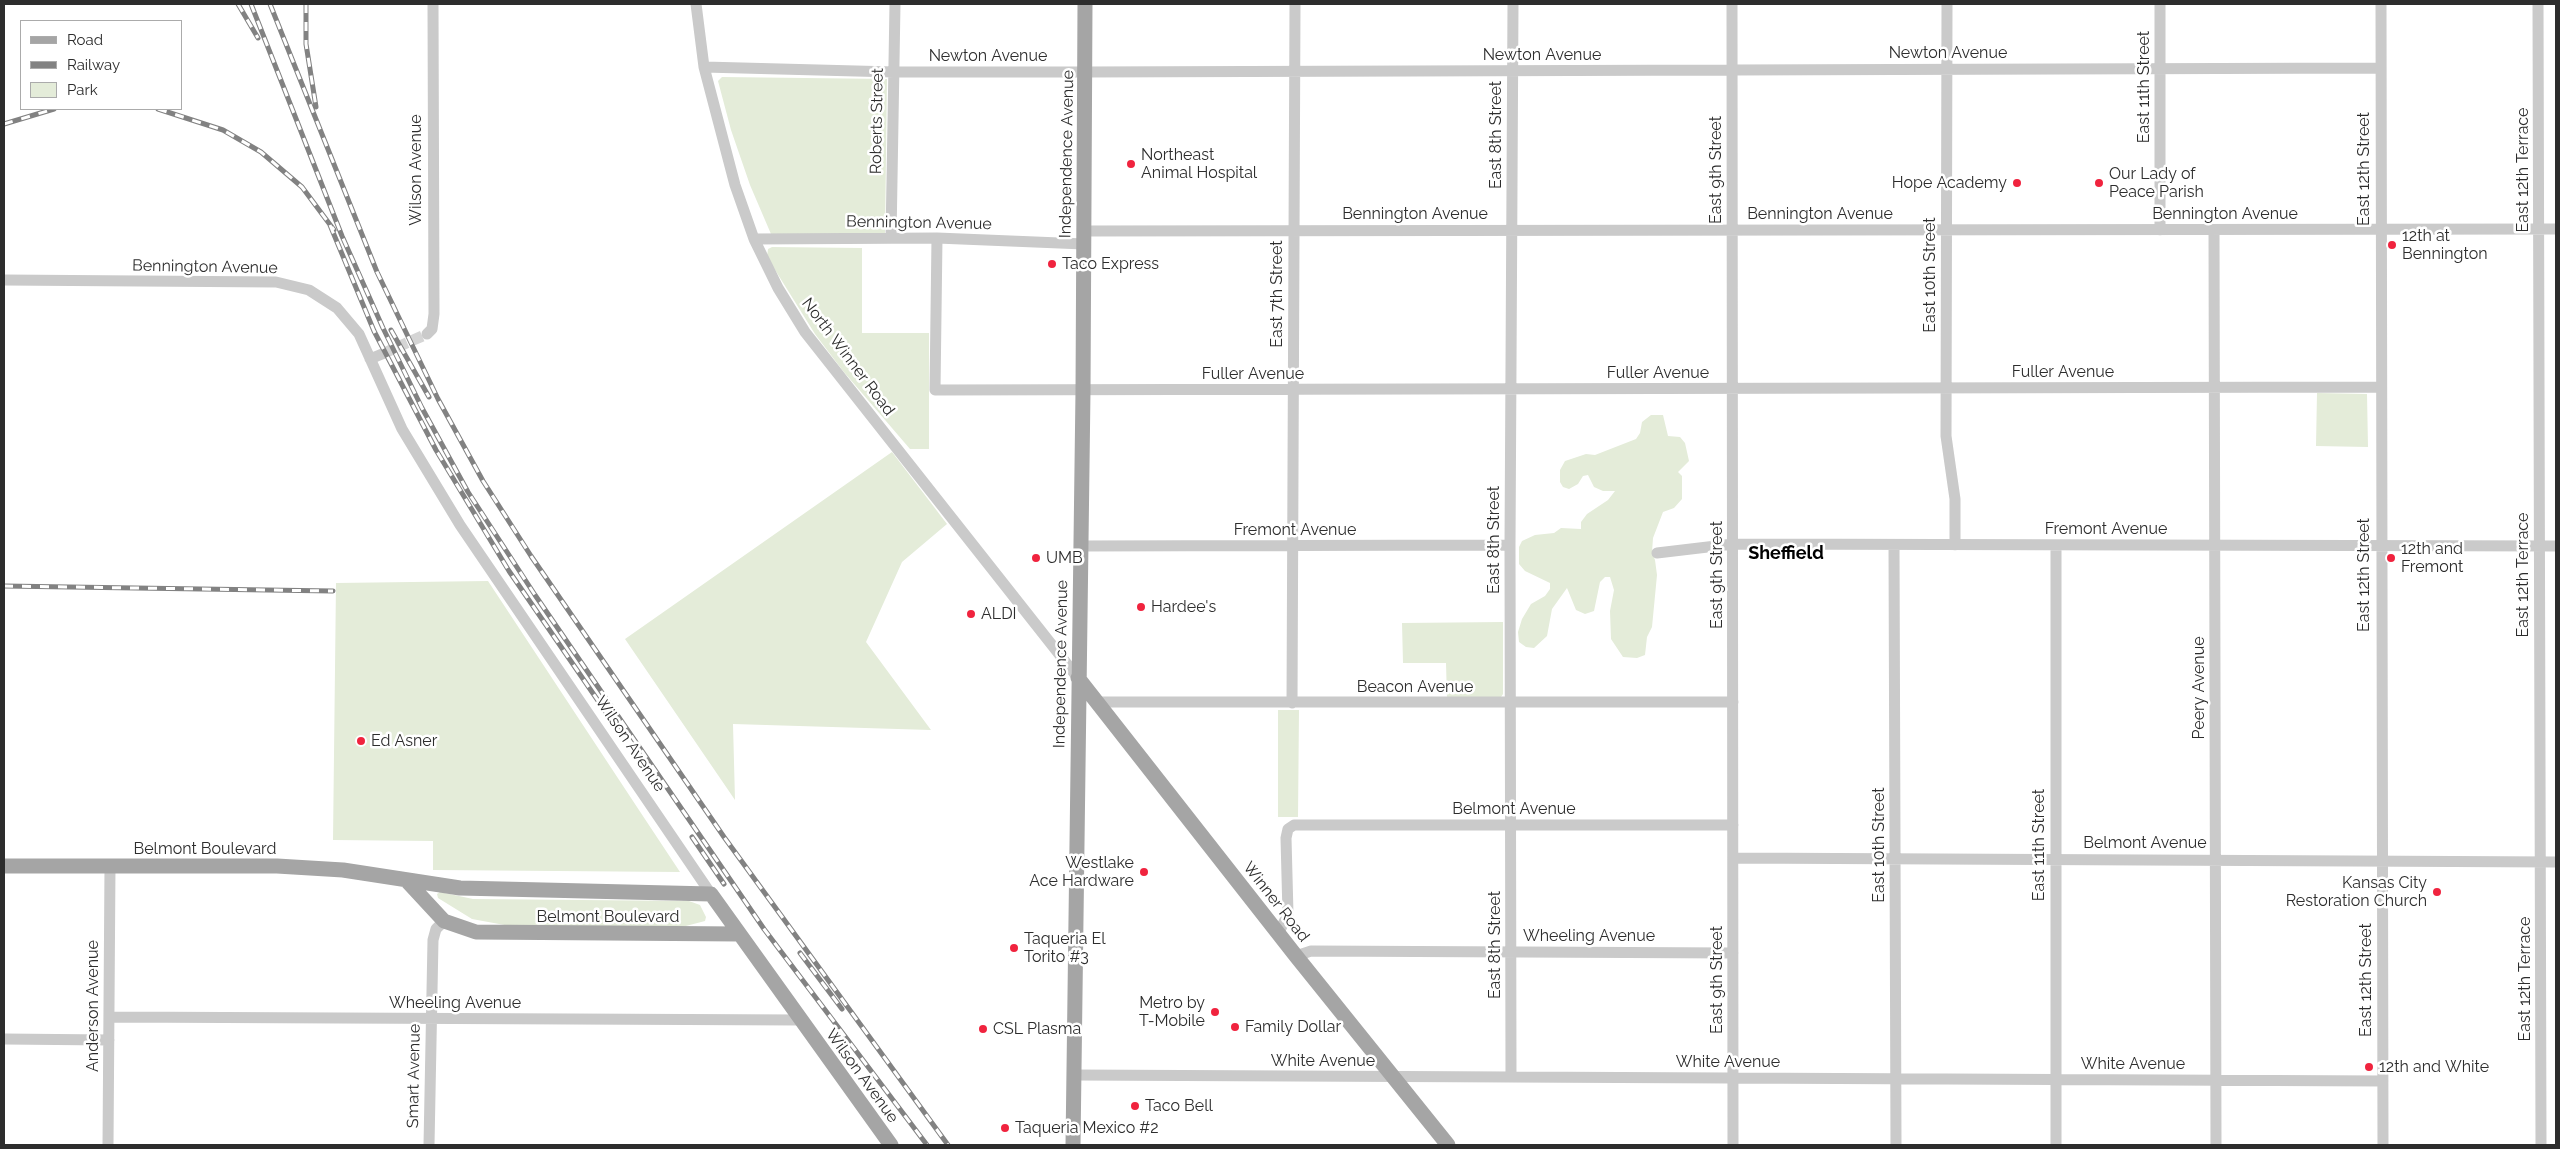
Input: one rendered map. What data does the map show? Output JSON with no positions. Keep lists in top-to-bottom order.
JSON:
{
  "streets": {
    "main road": [
      "Independence Avenue",
      "Wilson Avenue",
      "Belmont Boulevard",
      "Winner Road"
    ],
    "street": [
      "Newton Avenue",
      "East 11th Street",
      "Roberts Street",
      "East 8th Street",
      "East 12th Street",
      "East 9th Street",
      "East 12th Terrace",
      "Bennington Avenue",
      "East 10th Street",
      "East 7th Street",
      "North Winner Road",
      "Fuller Avenue",
      "Fremont Avenue",
      "Beacon Avenue",
      "Peery Avenue",
      "Belmont Avenue",
      "Wheeling Avenue",
      "Anderson Avenue",
      "White Avenue",
      "Smart Avenue"
    ]
  },
  "crossings": [
    ["Newton Avenue", "East 11th Street"],
    ["Newton Avenue", "Roberts Street"],
    ["Newton Avenue", "East 8th Street"],
    ["Newton Avenue", "Independence Avenue"],
    ["Newton Avenue", "East 12th Street"],
    ["Newton Avenue", "East 9th Street"],
    ["Newton Avenue", "East 10th Street"],
    ["Newton Avenue", "East 7th Street"],
    ["Newton Avenue", "North Winner Road"],
    ["East 11th Street", "Bennington Avenue"],
    ["East 11th Street", "Fremont Avenue"],
    ["East 11th Street", "Belmont Avenue"],
    ["East 11th Street", "White Avenue"],
    ["Roberts Street", "Bennington Avenue"],
    ["East 8th Street", "Bennington Avenue"],
    ["East 8th Street", "Fuller Avenue"],
    ["East 8th Street", "Fremont Avenue"],
    ["East 8th Street", "Beacon Avenue"],
    ["East 8th Street", "Belmont Avenue"],
    ["East 8th Street", "Wheeling Avenue"],
    ["East 8th Street", "White Avenue"],
    ["Independence Avenue", "Bennington Avenue"],
    ["Independence Avenue", "North Winner Road"],
    ["Independence Avenue", "Fuller Avenue"],
    ["Independence Avenue", "Fremont Avenue"],
    ["Independence Avenue", "Winner Road"],
    ["Independence Avenue", "White Avenue"],
    ["East 12th Street", "Bennington Avenue"],
    ["East 12th Street", "Fuller Avenue"],
    ["East 12th Street", "Fremont Avenue"],
    ["East 12th Street", "Belmont Avenue"],
    ["East 12th Street", "White Avenue"],
    ["Wilson Avenue", "Bennington Avenue"],
    ["Wilson Avenue", "Belmont Boulevard"],
    ["Wilson Avenue", "Wheeling Avenue"],
    ["East 9th Street", "Bennington Avenue"],
    ["East 9th Street", "Fuller Avenue"],
    ["East 9th Street", "Fremont Avenue"],
    ["East 9th Street", "Beacon Avenue"],
    ["East 9th Street", "Belmont Avenue"],
    ["East 9th Street", "Wheeling Avenue"],
    ["East 9th Street", "White Avenue"],
    ["East 12th Terrace", "Bennington Avenue"],
    ["East 12th Terrace", "Fremont Avenue"],
    ["East 12th Terrace", "Belmont Avenue"],
    ["Bennington Avenue", "East 10th Street"],
    ["Bennington Avenue", "East 7th Street"],
    ["Bennington Avenue", "North Winner Road"],
    ["Bennington Avenue", "Fuller Avenue"],
    ["Bennington Avenue", "Peery Avenue"],
    ["East 10th Street", "Fuller Avenue"],
    ["East 10th Street", "Fremont Avenue"],
    ["East 10th Street", "Belmont Avenue"],
    ["East 10th Street", "White Avenue"],
    ["East 7th Street", "Fuller Avenue"],
    ["East 7th Street", "Fremont Avenue"],
    ["East 7th Street", "Beacon Avenue"],
    ["North Winner Road", "Winner Road"],
    ["Fuller Avenue", "Peery Avenue"],
    ["Fremont Avenue", "Peery Avenue"],
    ["Beacon Avenue", "Winner Road"],
    ["Peery Avenue", "Belmont Avenue"],
    ["Peery Avenue", "White Avenue"],
    ["Belmont Avenue", "Winner Road"],
    ["Belmont Boulevard", "Anderson Avenue"],
    ["Belmont Boulevard", "Smart Avenue"],
    ["Winner Road", "Wheeling Avenue"],
    ["Winner Road", "White Avenue"],
    ["Wheeling Avenue", "Anderson Avenue"],
    ["Wheeling Avenue", "Smart Avenue"]
  ],
  "districts": ["Sheffield"],
  "places": [
    "Northeast Animal Hospital",
    "Hope Academy",
    "Our Lady of Peace Parish",
    "12th at Bennington",
    "Taco Express",
    "UMB",
    "12th and Fremont",
    "Hardee's",
    "ALDI",
    "Ed Asner",
    "Westlake Ace Hardware",
    "Kansas City Restoration Church",
    "Taqueria El Torito #3",
    "Metro by T-Mobile",
    "Family Dollar",
    "CSL Plasma",
    "12th and White",
    "Taco Bell",
    "Taqueria Mexico #2"
  ],
  "legend": ["Road", "Railway", "Park"]
}
